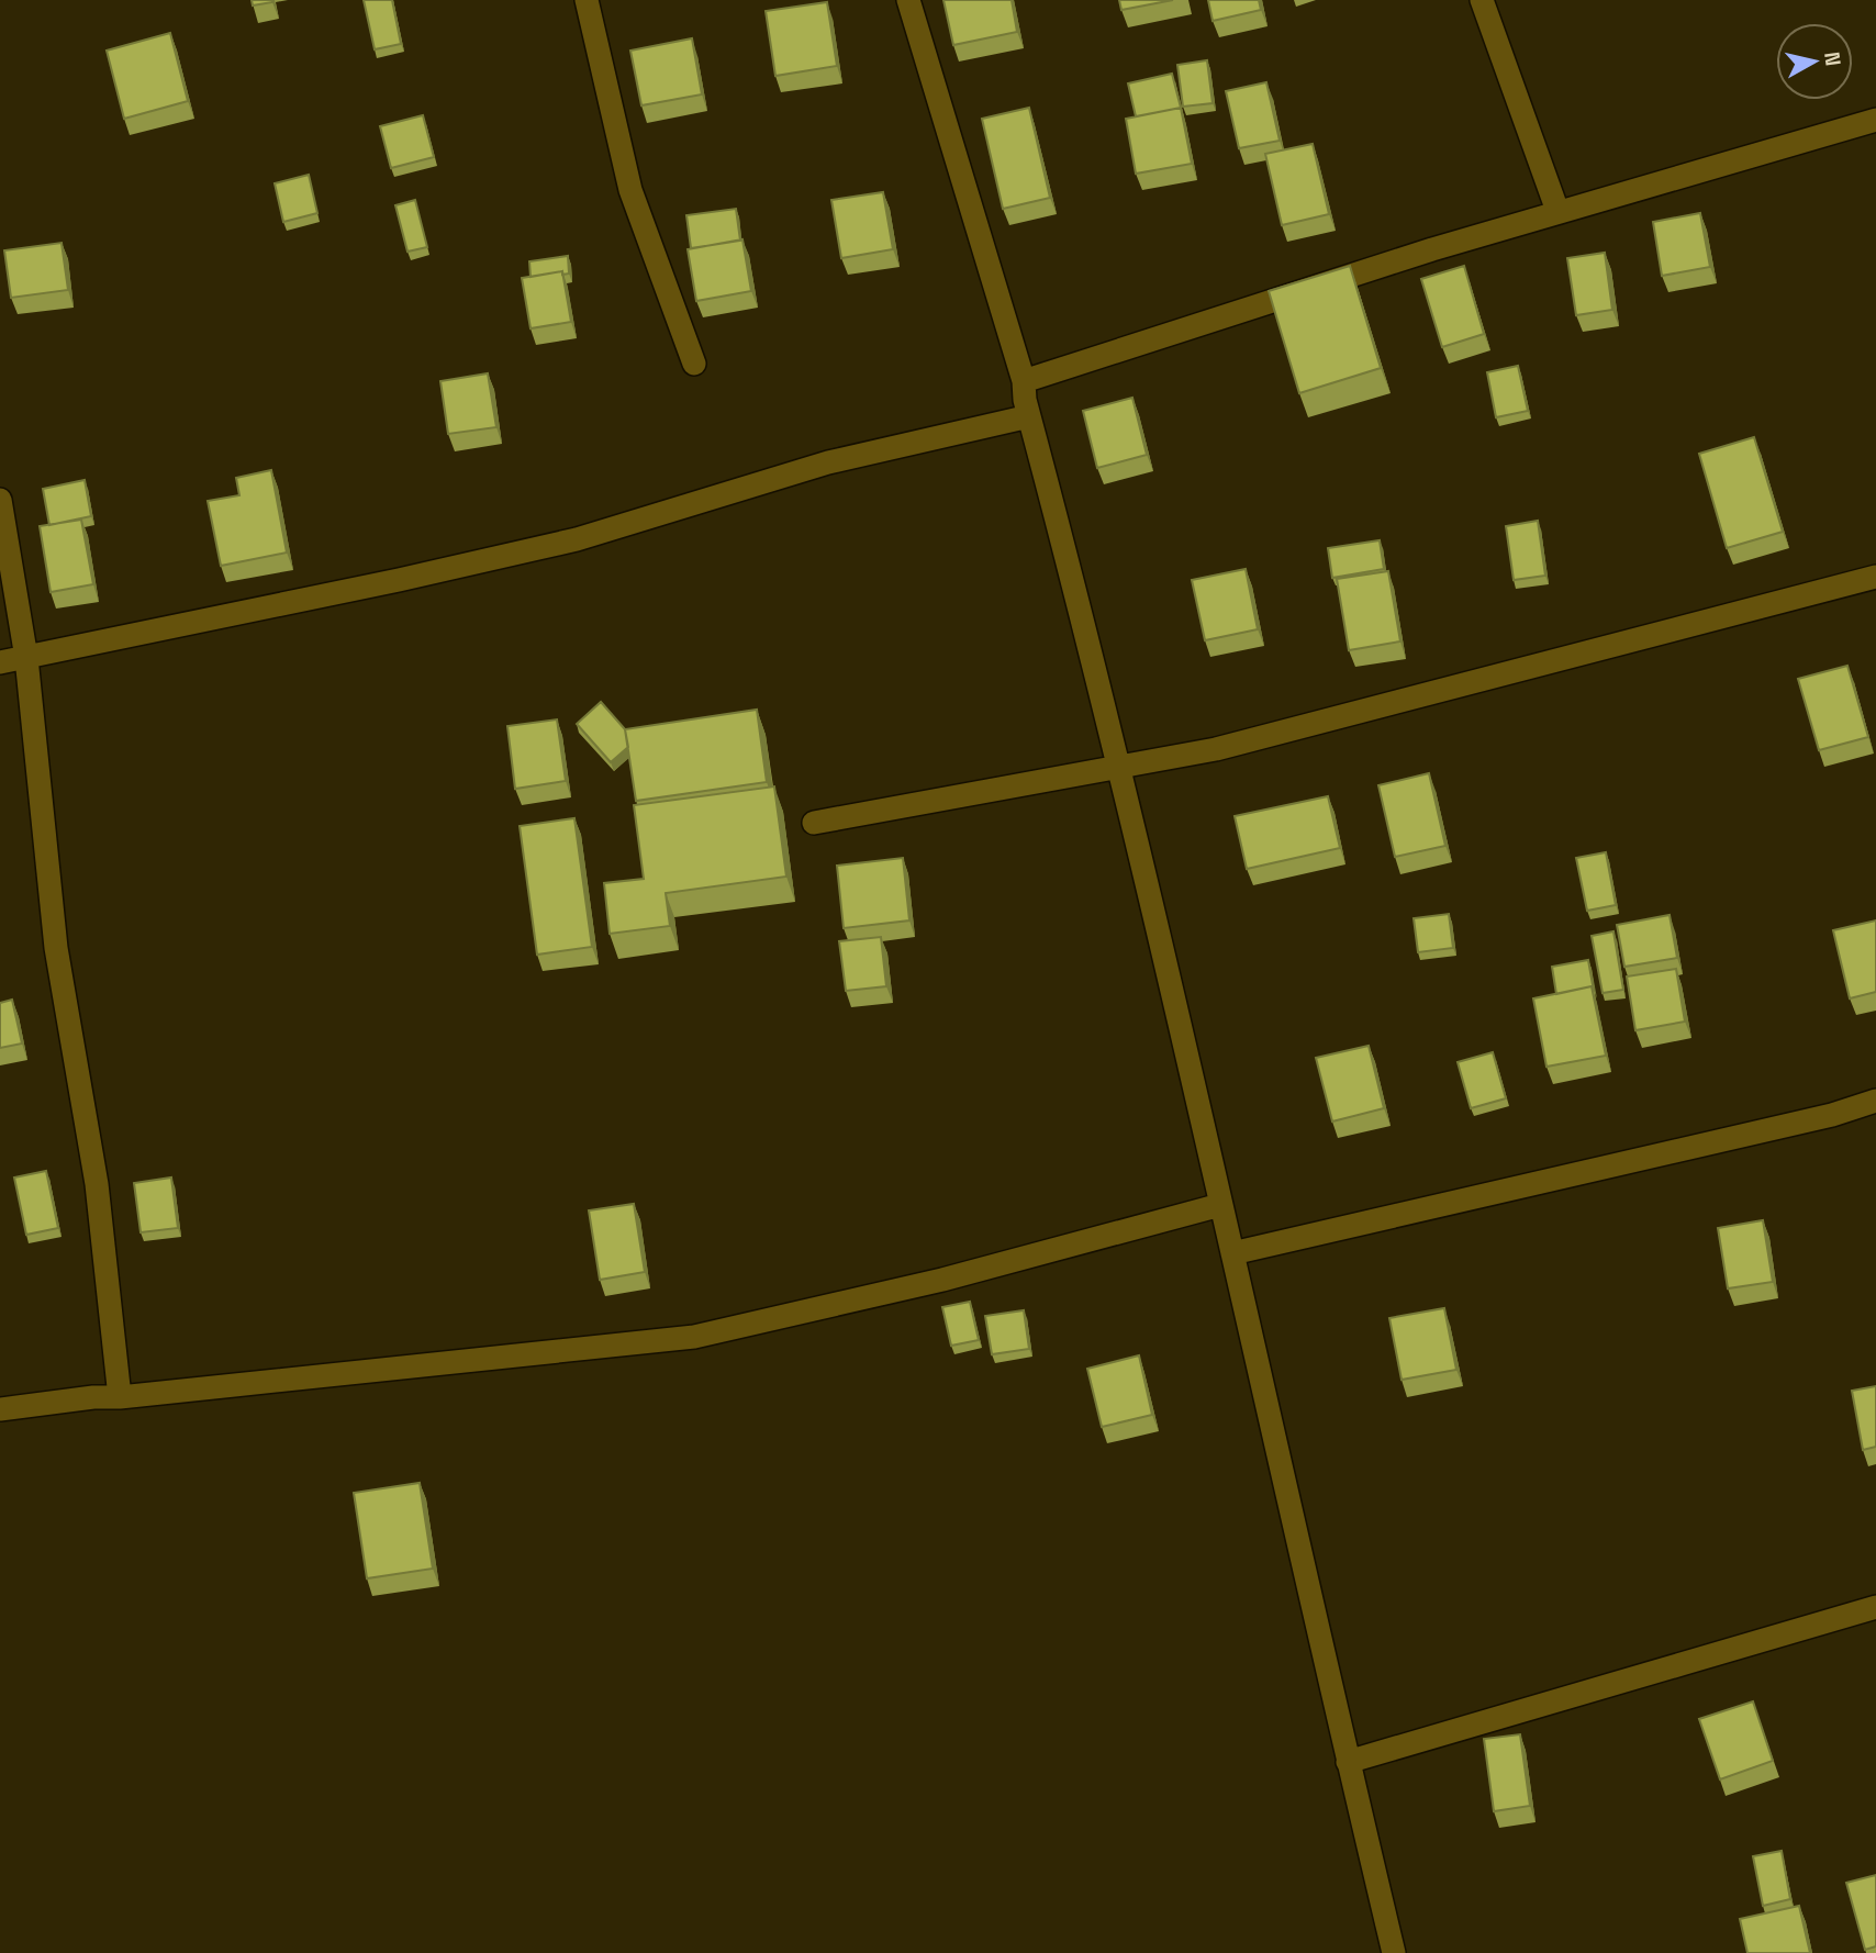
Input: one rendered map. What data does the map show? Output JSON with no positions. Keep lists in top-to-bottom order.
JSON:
{
  "north": "right"
}
